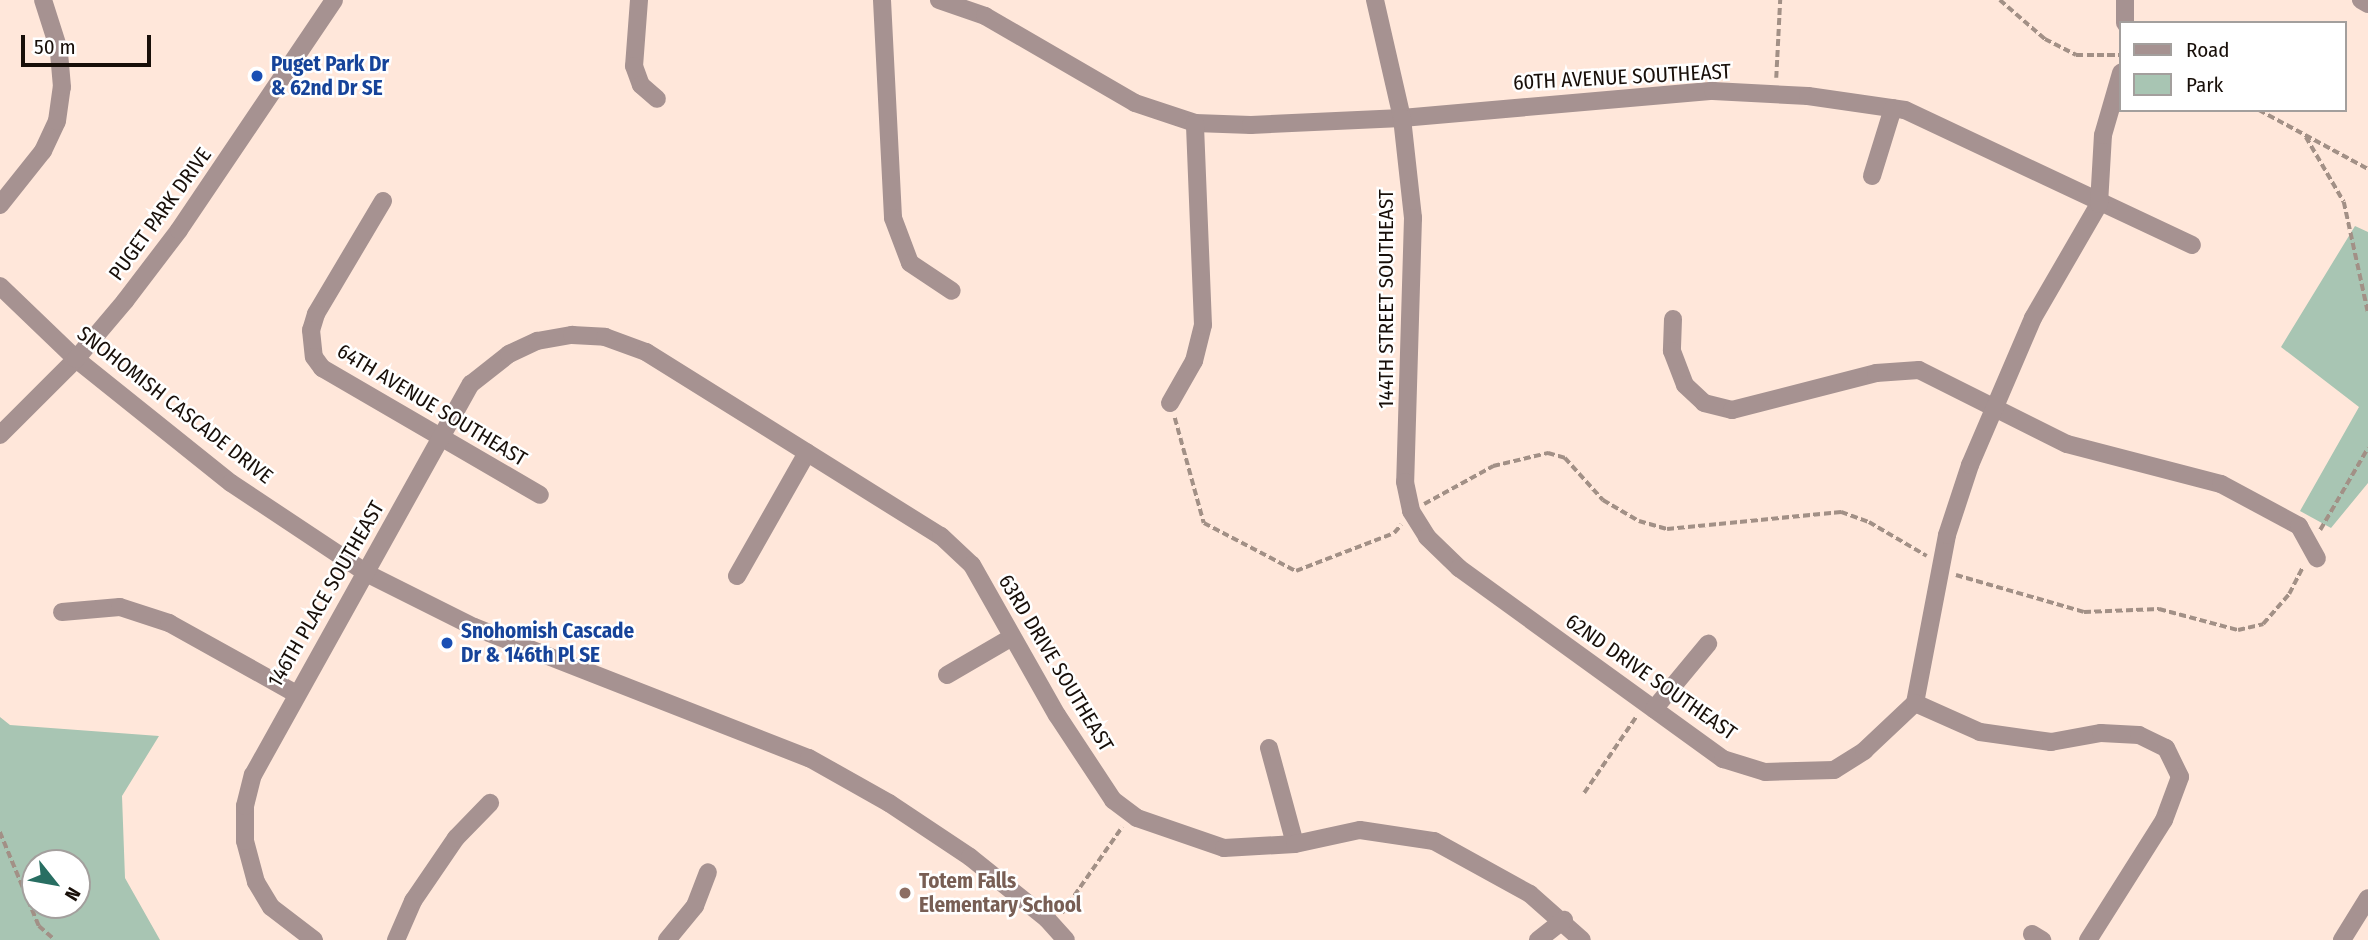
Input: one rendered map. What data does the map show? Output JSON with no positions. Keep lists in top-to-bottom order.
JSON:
{
  "streets": {
    "street": [
      "60TH AVENUE SOUTHEAST",
      "PUGET PARK DRIVE",
      "144TH STREET SOUTHEAST",
      "SNOHOMISH CASCADE DRIVE",
      "64TH AVENUE SOUTHEAST",
      "146TH PLACE SOUTHEAST",
      "63RD DRIVE SOUTHEAST",
      "62ND DRIVE SOUTHEAST"
    ]
  },
  "crossings": [
    ["60TH AVENUE SOUTHEAST", "144TH STREET SOUTHEAST"],
    ["PUGET PARK DRIVE", "SNOHOMISH CASCADE DRIVE"],
    ["144TH STREET SOUTHEAST", "62ND DRIVE SOUTHEAST"],
    ["SNOHOMISH CASCADE DRIVE", "146TH PLACE SOUTHEAST"],
    ["64TH AVENUE SOUTHEAST", "146TH PLACE SOUTHEAST"],
    ["146TH PLACE SOUTHEAST", "63RD DRIVE SOUTHEAST"]
  ],
  "places": ["Puget Park Dr & 62nd Dr SE", "Snohomish Cascade Dr & 146th Pl SE", "Totem Falls Elementary School"],
  "legend": ["Road", "Park"],
  "scale_bar": "50 m",
  "north": "bottom right"
}
